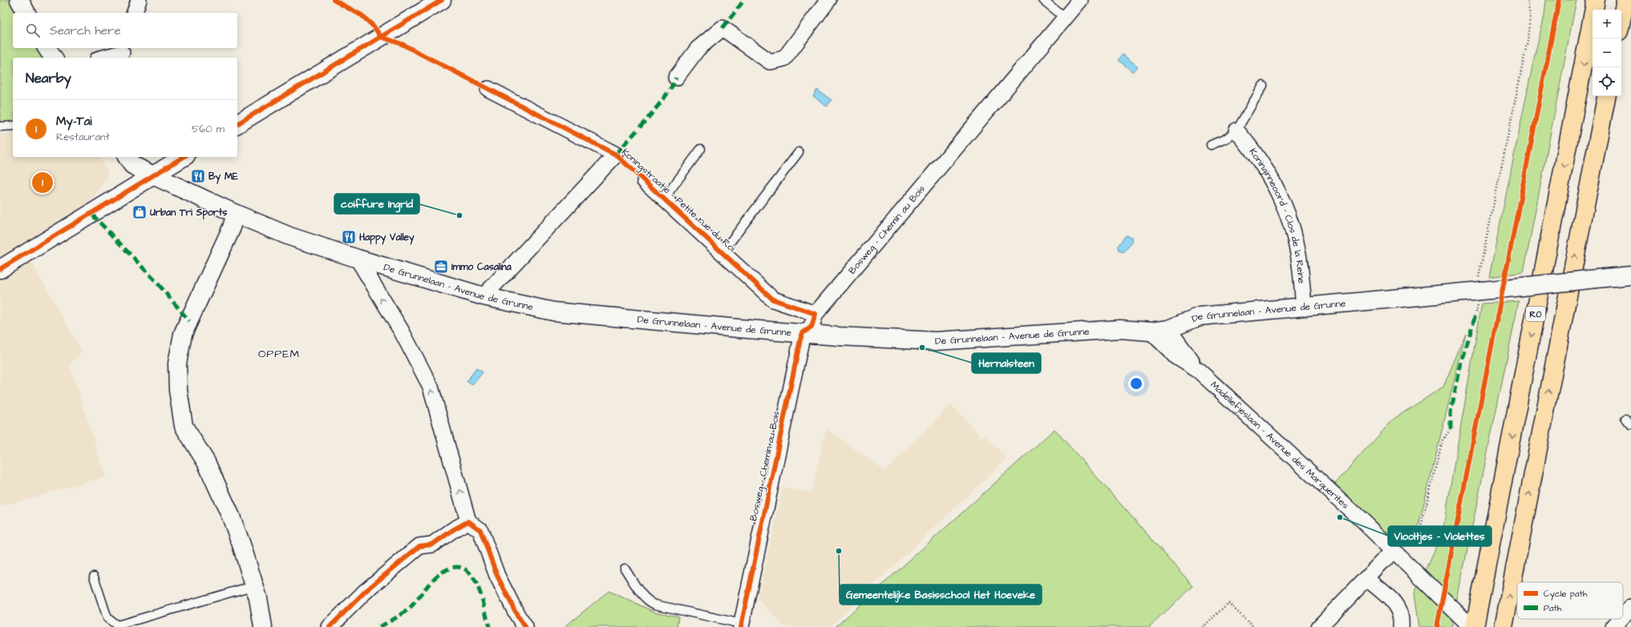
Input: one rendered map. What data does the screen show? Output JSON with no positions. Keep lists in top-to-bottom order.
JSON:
{
  "streets": {
    "highway": ["R0"],
    "street": [
      "Koningstraatje - Petite rue du Roi",
      "Koninginneoord - Clos de la Reine",
      "Bosweg - Chemin au Bois",
      "De Grunnelaan - Avenue de Grunne",
      "Madeliefjeslaan - Avenue des Marguerites"
    ]
  },
  "crossings": [
    ["Koningstraatje - Petite rue du Roi", "Bosweg - Chemin au Bois"],
    ["Koninginneoord - Clos de la Reine", "De Grunnelaan - Avenue de Grunne"],
    ["Bosweg - Chemin au Bois", "De Grunnelaan - Avenue de Grunne"],
    ["De Grunnelaan - Avenue de Grunne", "Madeliefjeslaan - Avenue des Marguerites"]
  ],
  "districts": ["OPPEM"],
  "places": {
    "restaurant": ["By ME", "Happy Valley"],
    "shop": ["Urban Tri Sports"],
    "other": [
      "coiffure Ingrid",
      "Hernalsteen",
      "Viooltjes - Violettes",
      "Gemeentelijke Basisschool Het Hoeveke"
    ],
    "office": ["Immo Casalina"]
  },
  "legend": ["Cycle path", "Path"],
  "page": {
    "map_buttons": ["+", "−"],
    "search": "Search here",
    "heading": "Nearby",
    "list": [
      {
        "mark": "1",
        "name": "My-Tai",
        "note": "Restaurant",
        "value": "560 m"
      }
    ],
    "pins": "1"
  }
}
